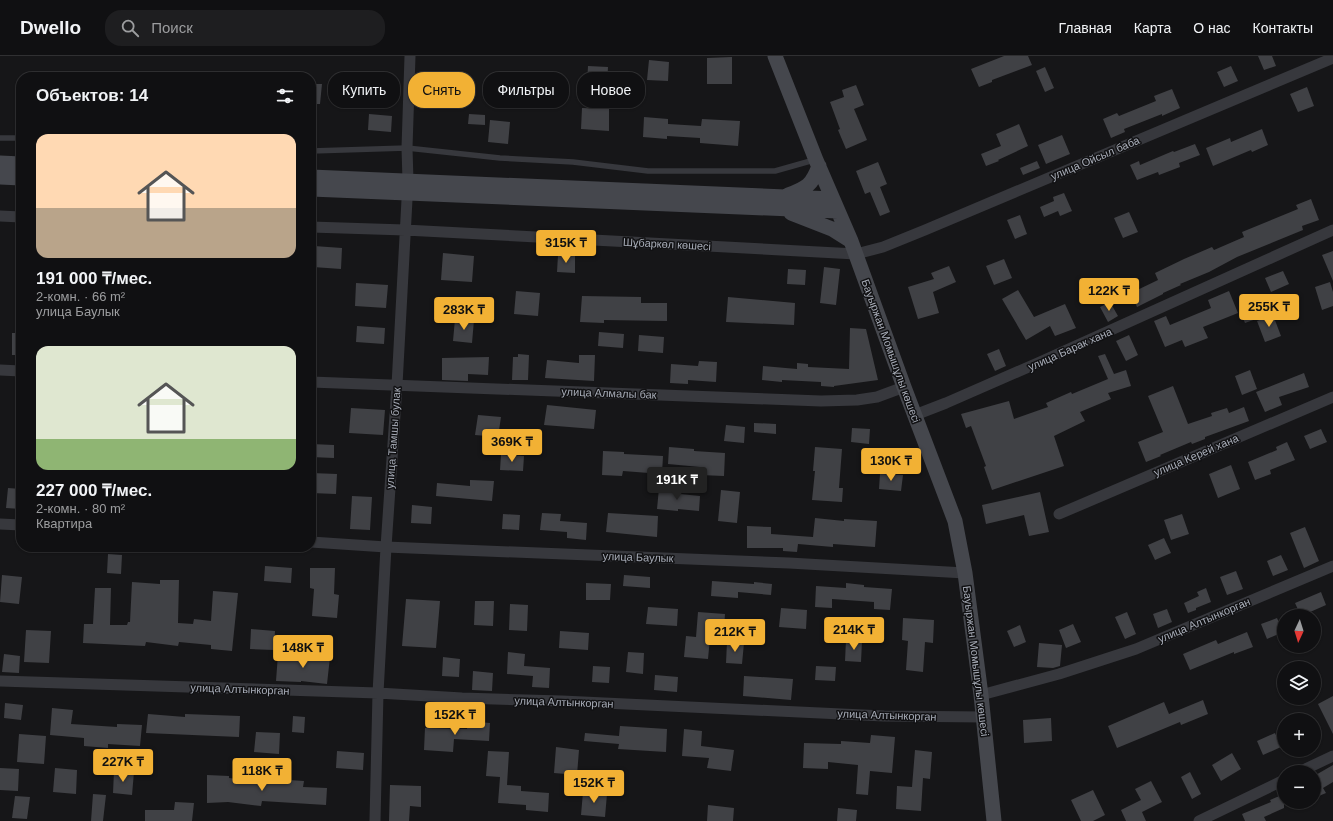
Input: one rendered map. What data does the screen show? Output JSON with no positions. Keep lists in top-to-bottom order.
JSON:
{
  "streets": {
    "street": [
      "улица Ойсыл баба",
      "Шұбаркөл көшесі",
      "улица Барак хана",
      "Бауыржан Момышұлы көшесі",
      "улица Алмалы бак",
      "улица Тамшы булак",
      "улица Керей хана",
      "улица Баулык",
      "улица Алтынкорган"
    ]
  },
  "crossings": [
    ["улица Ойсыл баба", "Шұбаркөл көшесі"],
    ["улица Ойсыл баба", "Бауыржан Момышұлы көшесі"],
    ["Шұбаркөл көшесі", "Бауыржан Момышұлы көшесі"],
    ["Шұбаркөл көшесі", "улица Тамшы булак"],
    ["улица Барак хана", "Бауыржан Момышұлы көшесі"],
    ["Бауыржан Момышұлы көшесі", "улица Алмалы бак"],
    ["Бауыржан Момышұлы көшесі", "улица Баулык"],
    ["Бауыржан Момышұлы көшесі", "улица Алтынкорган"],
    ["улица Алмалы бак", "улица Тамшы булак"],
    ["улица Тамшы булак", "улица Баулык"],
    ["улица Тамшы булак", "улица Алтынкорган"]
  ],
  "north": "bottom",
  "page": {
    "header": "Dwello",
    "search": "Поиск",
    "nav": [
      "Главная",
      "Карта",
      "О нас",
      "Контакты"
    ],
    "chip": [
      "Купить",
      "Снять",
      "Фильтры",
      "Новое"
    ],
    "heading": "Объектов: 14",
    "list": [
      {
        "name": "191 000 ₸/мес.",
        "note": "2-комн. · 66 m² · улица Баулык"
      },
      {
        "name": "227 000 ₸/мес.",
        "note": "2-комн. · 80 m² · Квартира"
      }
    ],
    "price": [
      "315K ₸",
      "122K ₸",
      "255K ₸",
      "283K ₸",
      "369K ₸",
      "130K ₸",
      "191K ₸",
      "214K ₸",
      "212K ₸",
      "148K ₸",
      "152K ₸",
      "227K ₸",
      "118K ₸",
      "152K ₸"
    ],
    "map_buttons": ["+", "−"]
  }
}
